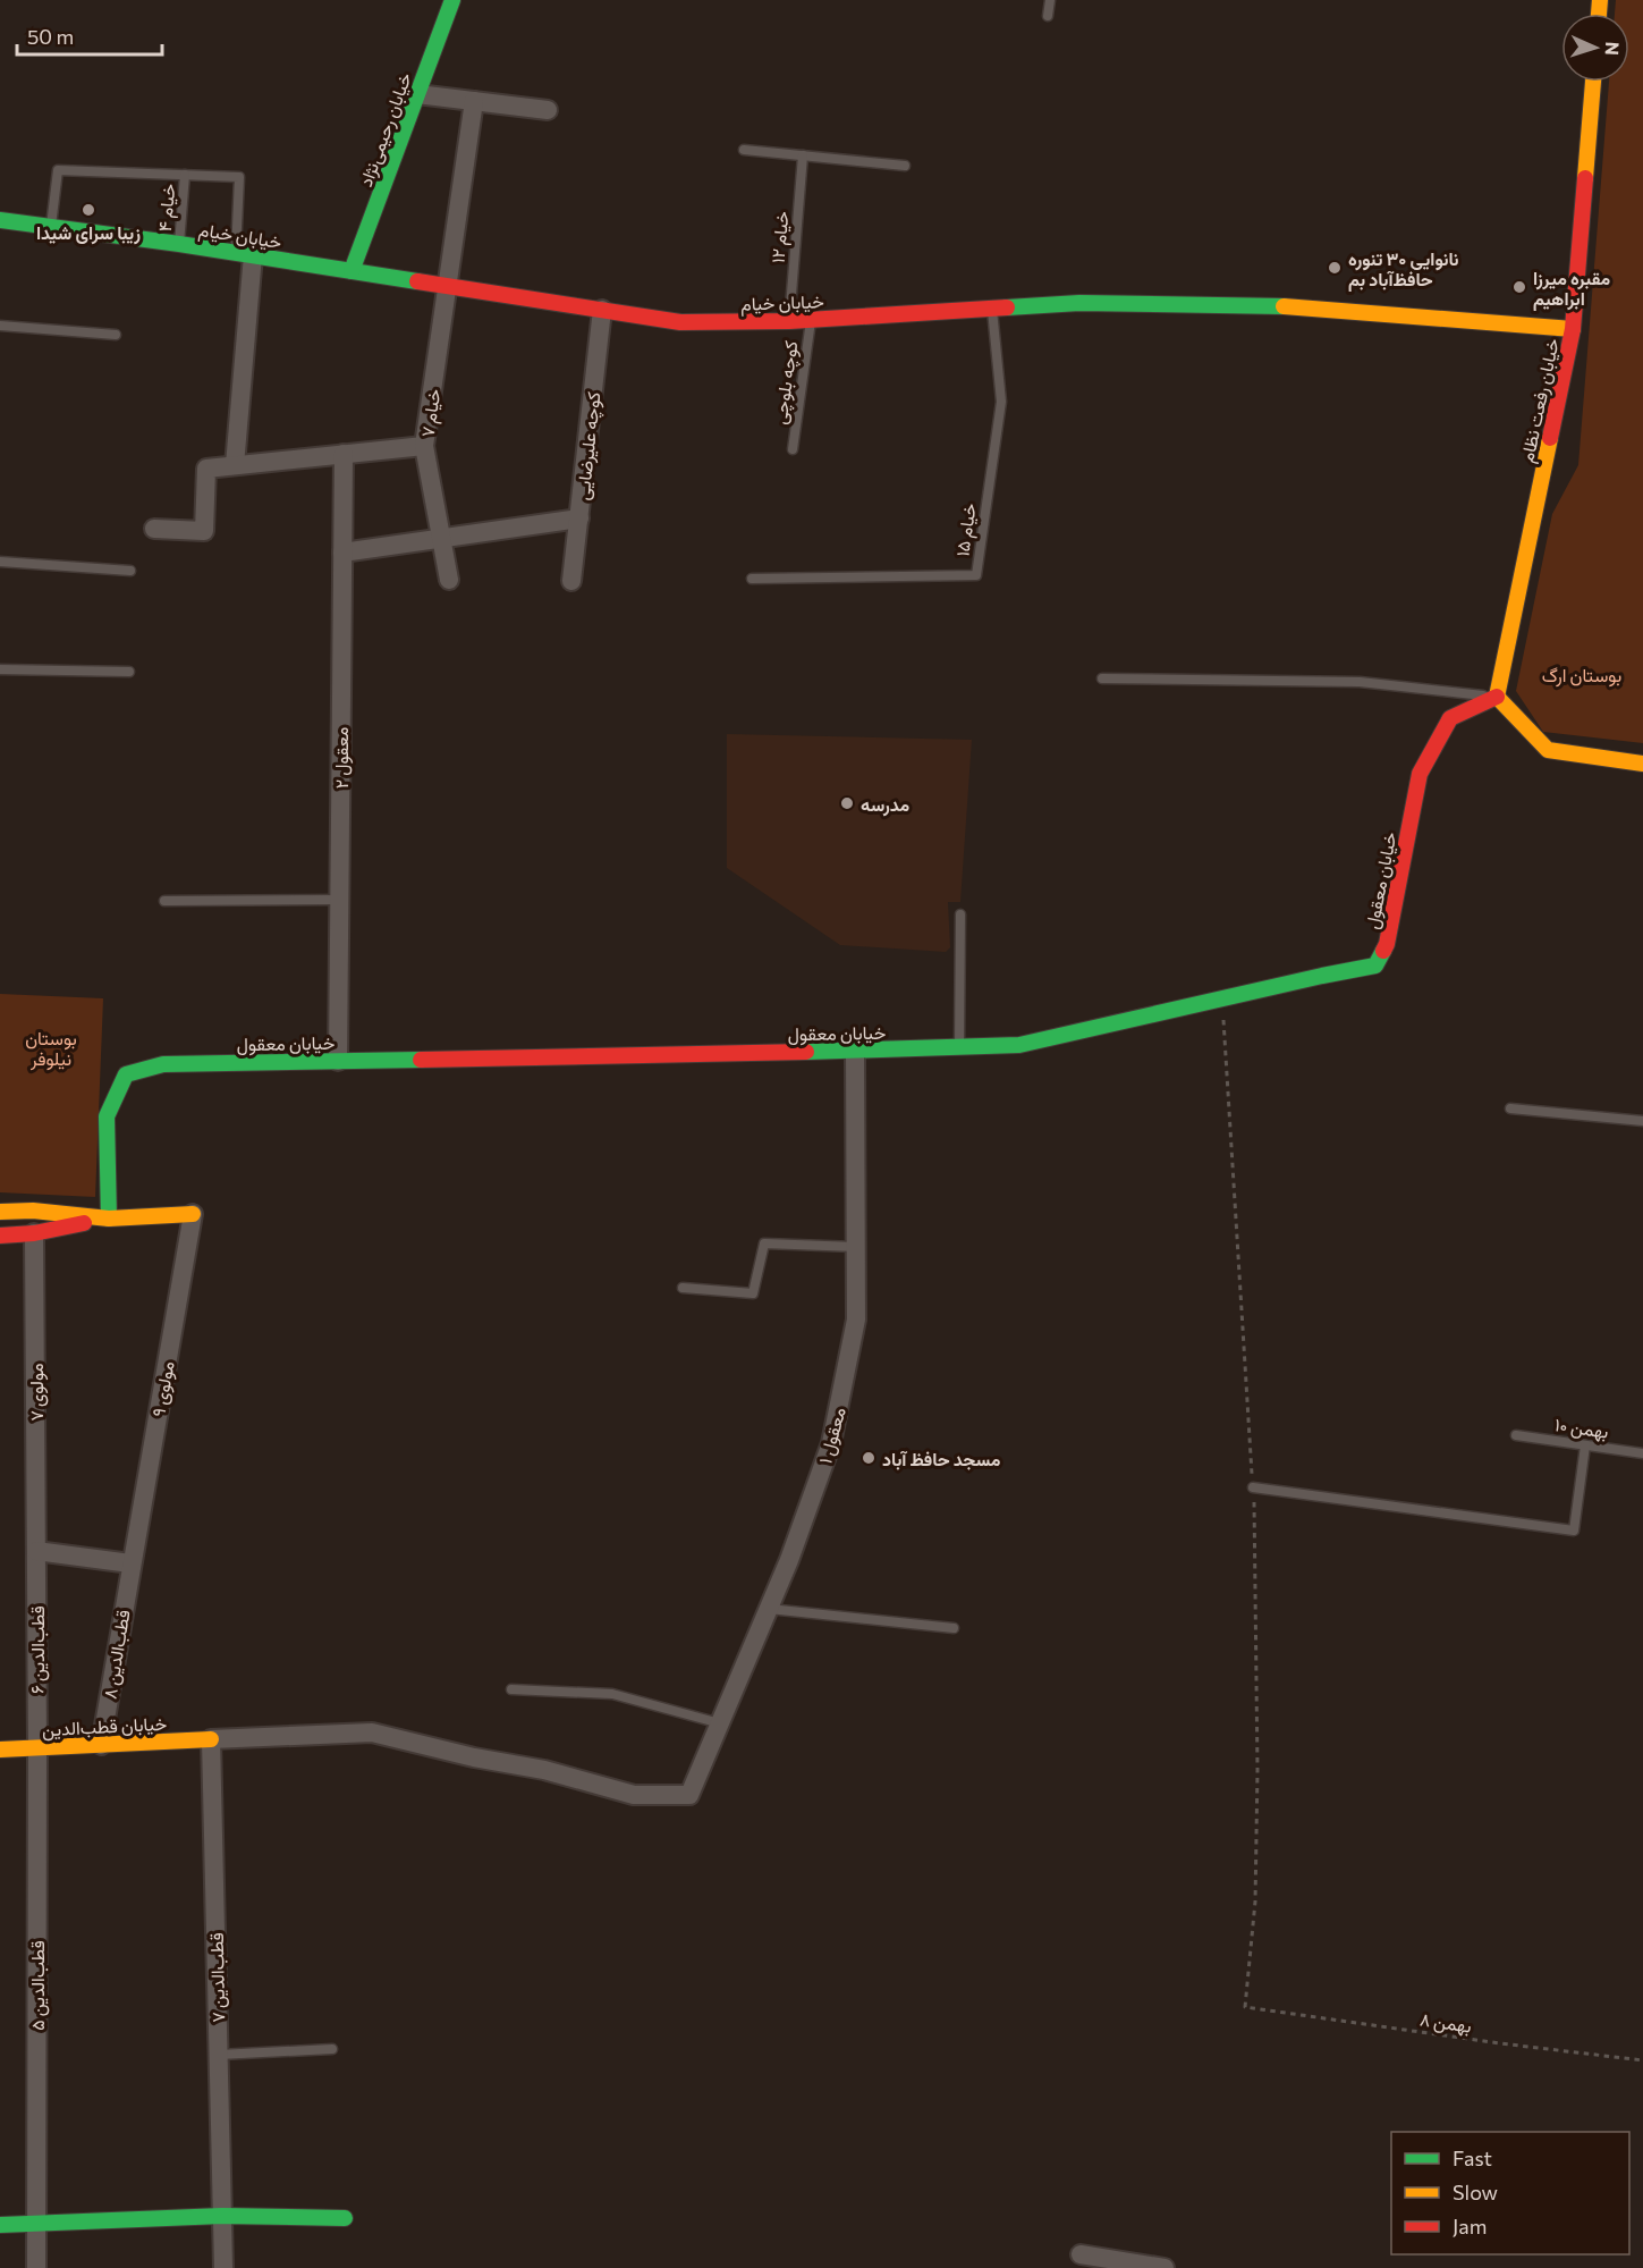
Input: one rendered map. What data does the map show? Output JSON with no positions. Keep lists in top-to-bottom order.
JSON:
{
  "streets": {
    "street": [
      "خیابان رحیمی‌نژاد",
      "خیابان خیام",
      "خیابان رفعت نظام",
      "خیام ۷",
      "کوچه علیرضایی",
      "معقول ۲",
      "خیابان معقول",
      "مولوی ۹",
      "مولوی ۷",
      "معقول ۱",
      "قطب‌الدین ۶",
      "قطب‌الدین ۸",
      "خیابان قطب‌الدین",
      "قطب‌الدین ۷",
      "قطب‌الدین ۵"
    ],
    "lane": [
      "خیام ۴",
      "خیام ۱۲",
      "کوچه بلوچی",
      "خیام ۱۵",
      "بهمن ۱۰"
    ],
    "path": ["بهمن ۸"]
  },
  "crossings": [
    ["خیابان رحیمی‌نژاد", "خیابان خیام"],
    ["خیام ۴", "خیابان خیام"],
    ["خیابان خیام", "خیام ۱۲"],
    ["خیابان خیام", "کوچه بلوچی"],
    ["خیابان خیام", "خیابان رفعت نظام"],
    ["خیابان خیام", "خیام ۷"],
    ["خیابان خیام", "کوچه علیرضایی"],
    ["خیابان خیام", "خیام ۱۵"],
    ["خیابان رفعت نظام", "خیابان معقول"],
    ["معقول ۲", "خیابان معقول"],
    ["خیابان معقول", "معقول ۱"],
    ["مولوی ۹", "قطب‌الدین ۸"],
    ["مولوی ۷", "قطب‌الدین ۶"],
    ["معقول ۱", "خیابان قطب‌الدین"],
    ["معقول ۱", "قطب‌الدین ۷"],
    ["قطب‌الدین ۶", "خیابان قطب‌الدین"],
    ["قطب‌الدین ۶", "قطب‌الدین ۵"],
    ["قطب‌الدین ۸", "خیابان قطب‌الدین"],
    ["خیابان قطب‌الدین", "قطب‌الدین ۷"],
    ["خیابان قطب‌الدین", "قطب‌الدین ۵"]
  ],
  "parks": ["بوستان ارگ", "بوستان نیلوفر"],
  "places": [
    "زیبا سرای شیدا",
    "نانوایی ۳۰ تنوره حافظ‌آباد بم",
    "مقبره میرزا ابراهیم",
    "مدرسه",
    "مسجد حافظ آباد"
  ],
  "legend": ["Fast", "Slow", "Jam"],
  "scale_bar": "50 m",
  "north": "right"
}
